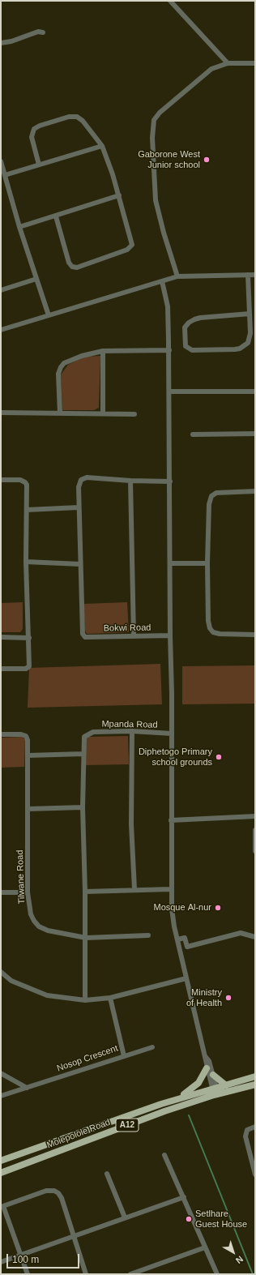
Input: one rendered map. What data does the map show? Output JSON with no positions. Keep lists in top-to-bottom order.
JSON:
{
  "streets": {
    "main road": ["A12", "Molepolole Road"],
    "street": [
      "Bokwi Road",
      "Mpanda Road",
      "Tilwane Road",
      "Nosop Crescent"
    ]
  },
  "places": [
    "Gaborone West Junior school",
    "Diphetogo Primary school grounds",
    "Mosque Al-nur",
    "Ministry of Health",
    "Setlhare Guest House"
  ],
  "scale_bar": "100 m",
  "north": "bottom right"
}
